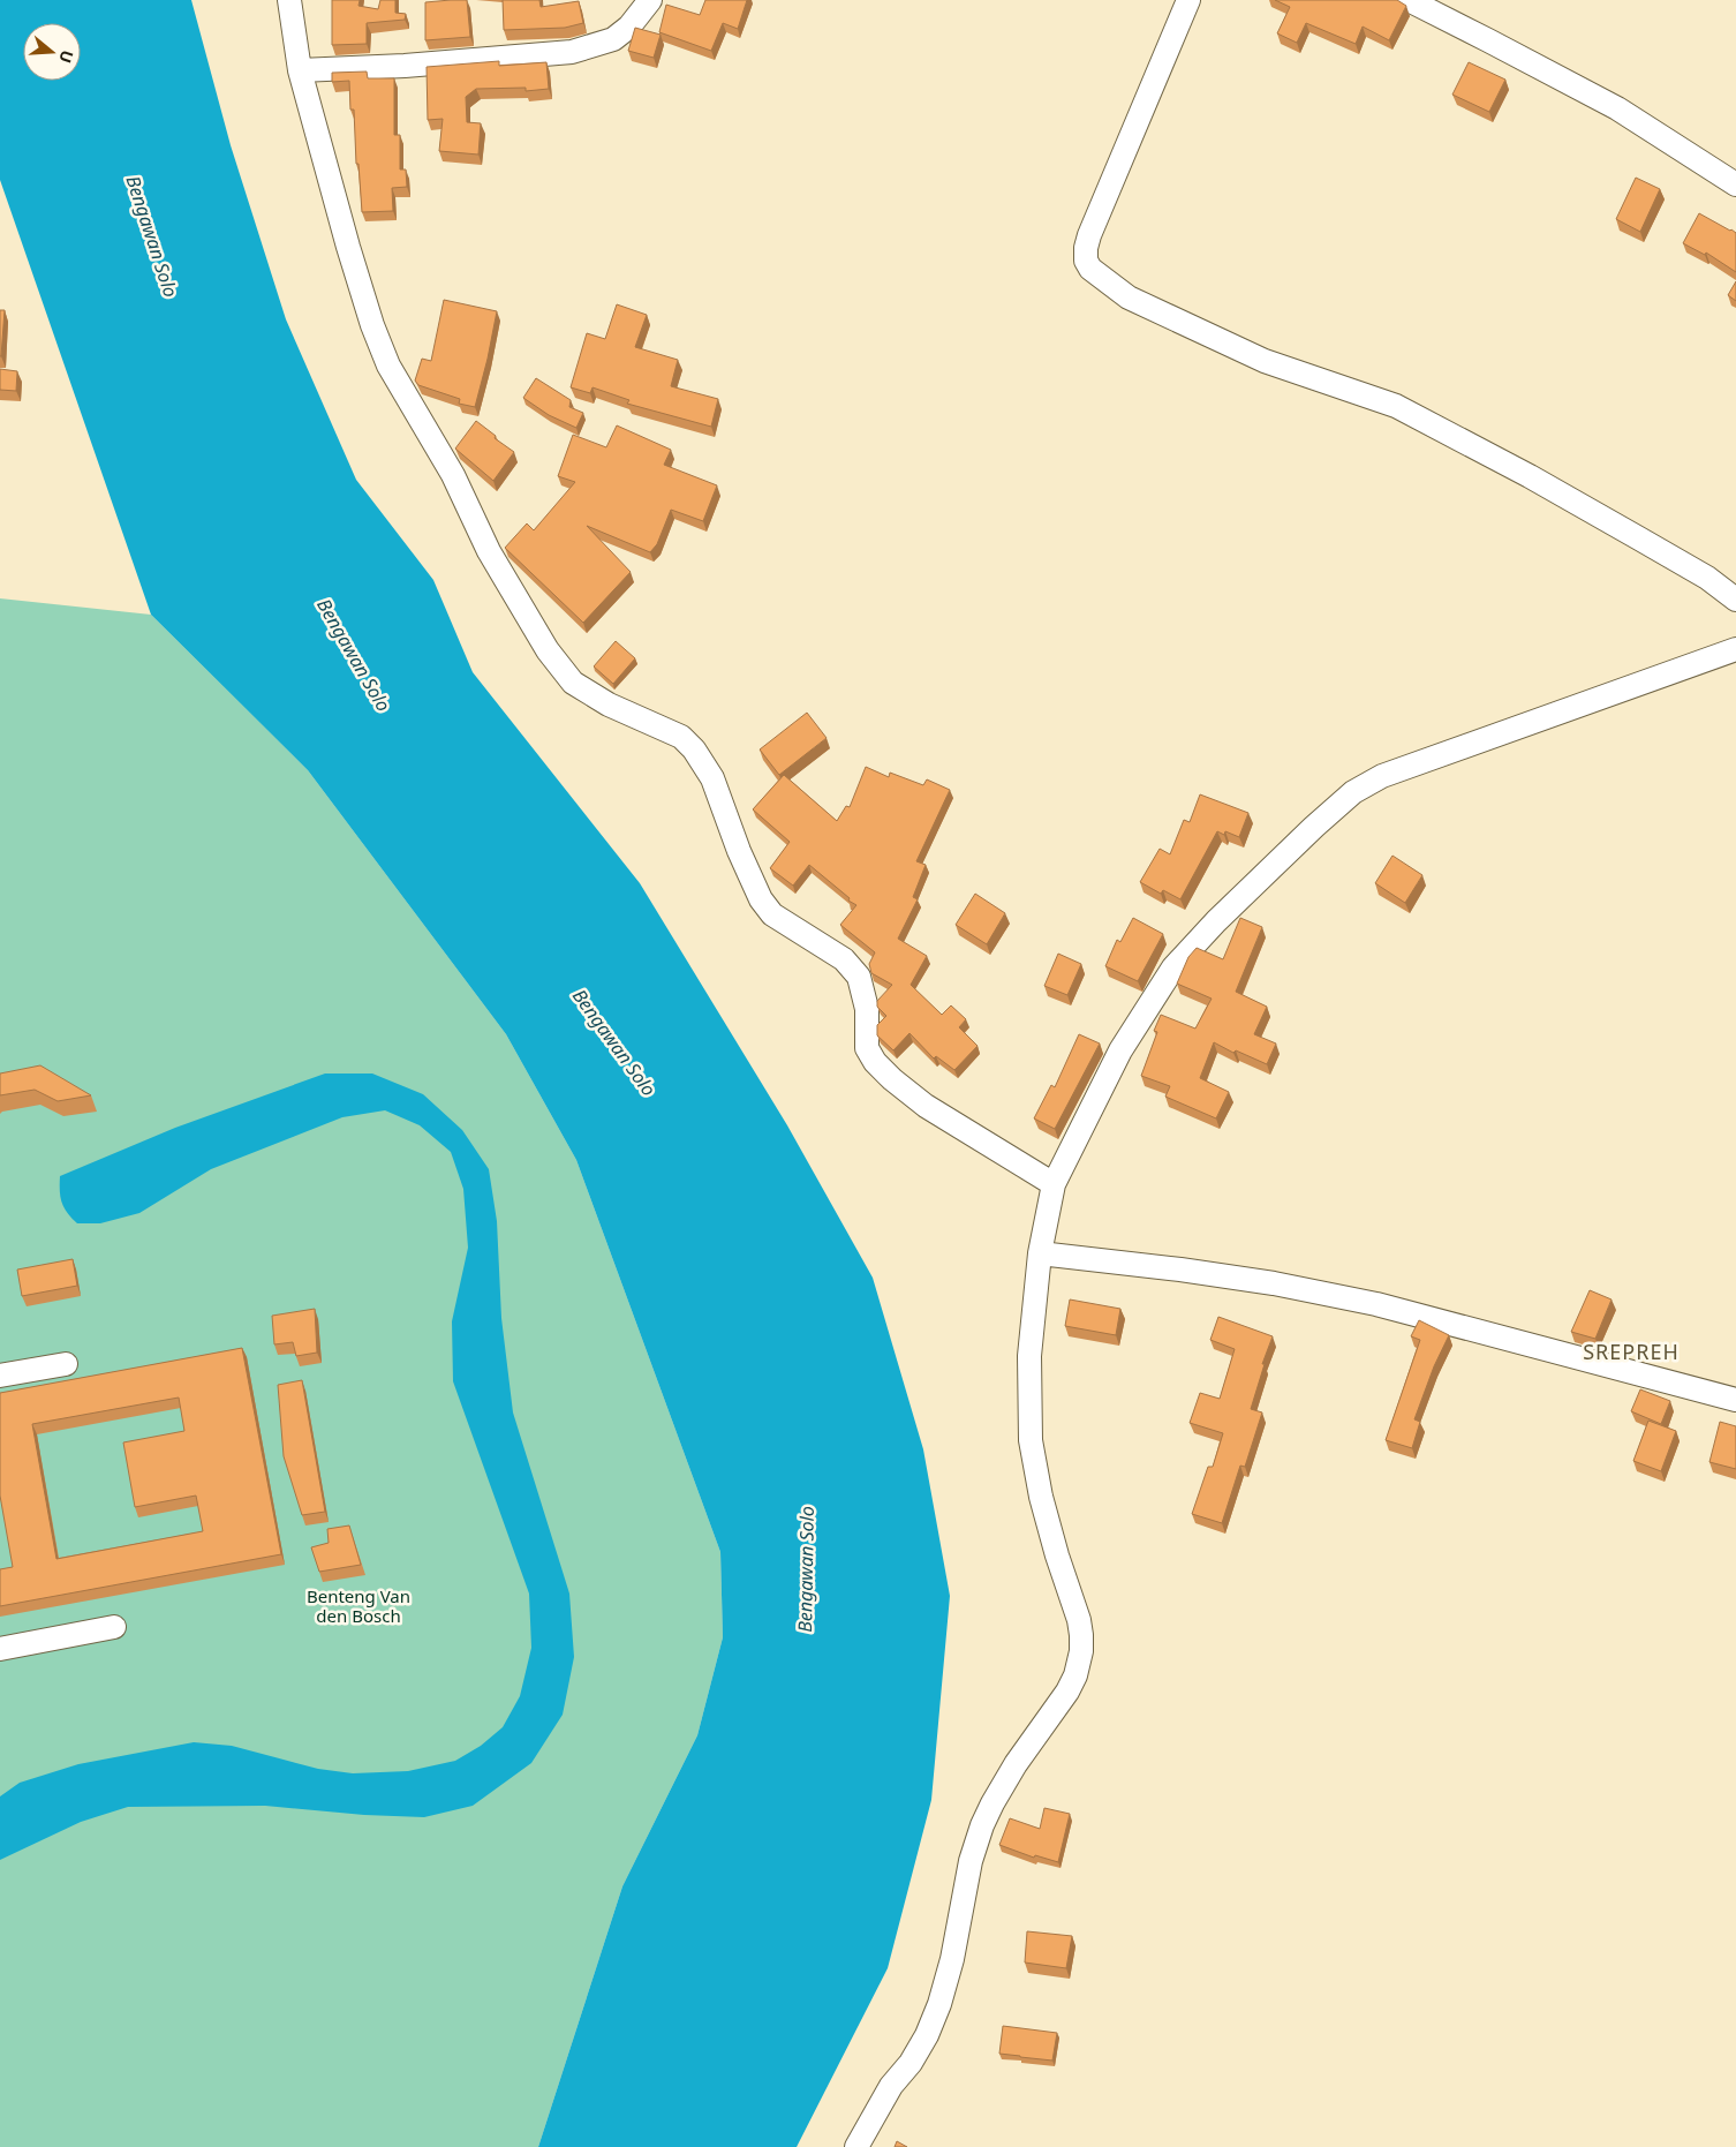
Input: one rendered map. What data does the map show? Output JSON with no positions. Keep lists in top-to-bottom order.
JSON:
{
  "districts": ["SREPREH"],
  "water": ["Bengawan Solo"],
  "parks": ["Benteng Van den Bosch"],
  "north": "right"
}
